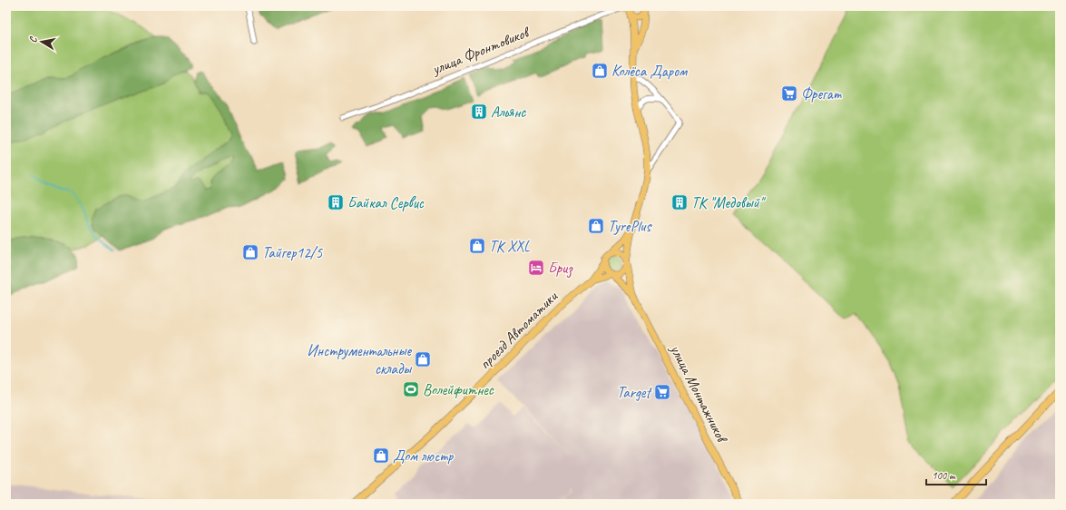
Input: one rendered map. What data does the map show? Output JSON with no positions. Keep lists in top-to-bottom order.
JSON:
{
  "streets": {
    "main road": ["проезд Автоматики", "улица Монтажников"],
    "street": ["улица Фронтовиков"]
  },
  "crossings": [
    ["улица Фронтовиков", "улица Монтажников"],
    ["проезд Автоматики", "улица Монтажников"]
  ],
  "places": {
    "shop": [
      "Колёса Даром",
      "TyrePlus",
      "ТК XXL",
      "Тайгер12/5",
      "Инструментальные склады",
      "Дом люстр"
    ],
    "supermarket": ["Фрегат", "Target"],
    "building": ["Альянс", "Байкал Сервис", "ТК \"Медовый\""],
    "hotel": ["Бриз"],
    "sports": ["Волейфитнес"]
  },
  "scale_bar": "100 m",
  "north": "left"
}
